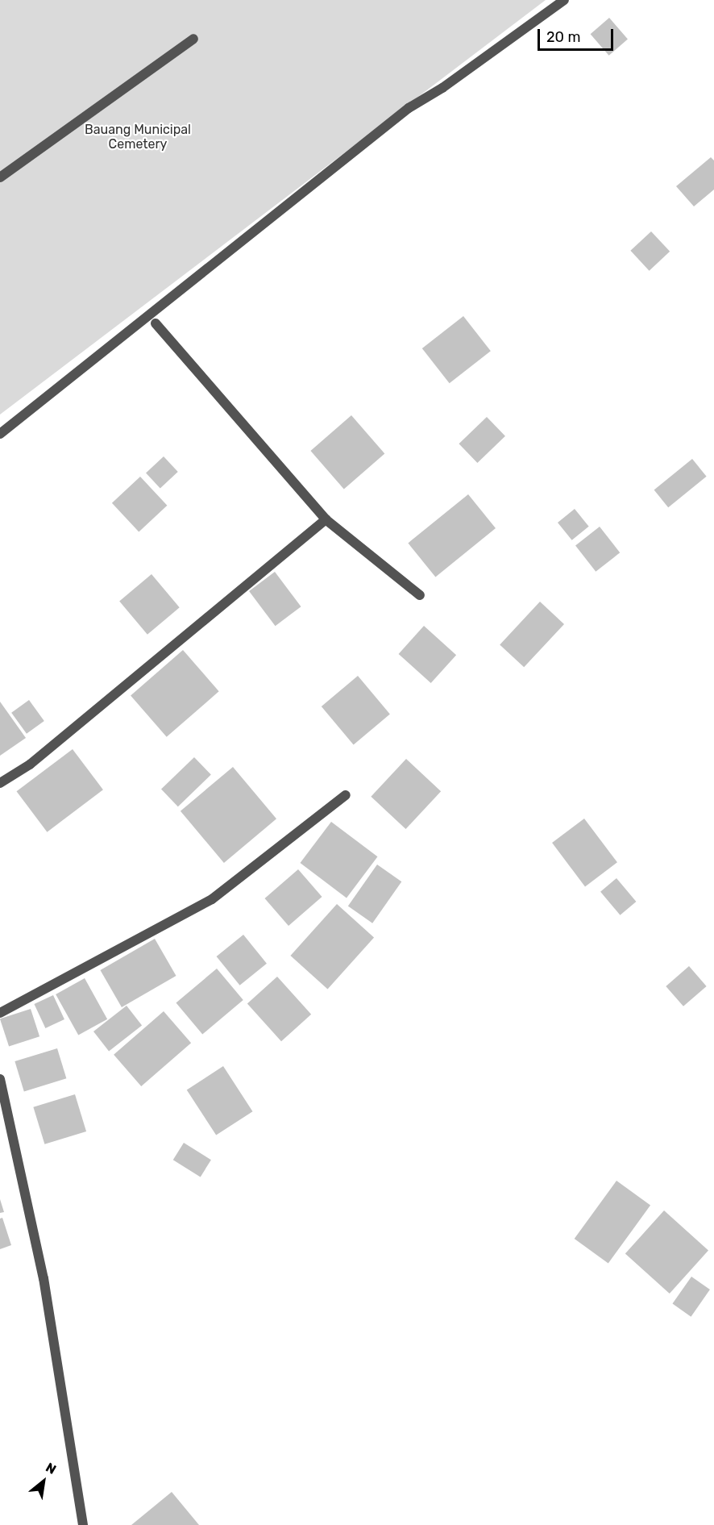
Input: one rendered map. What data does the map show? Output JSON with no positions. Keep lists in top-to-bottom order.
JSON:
{
  "parks": ["Bauang Municipal Cemetery"],
  "scale_bar": "20 m",
  "north": "top right"
}
